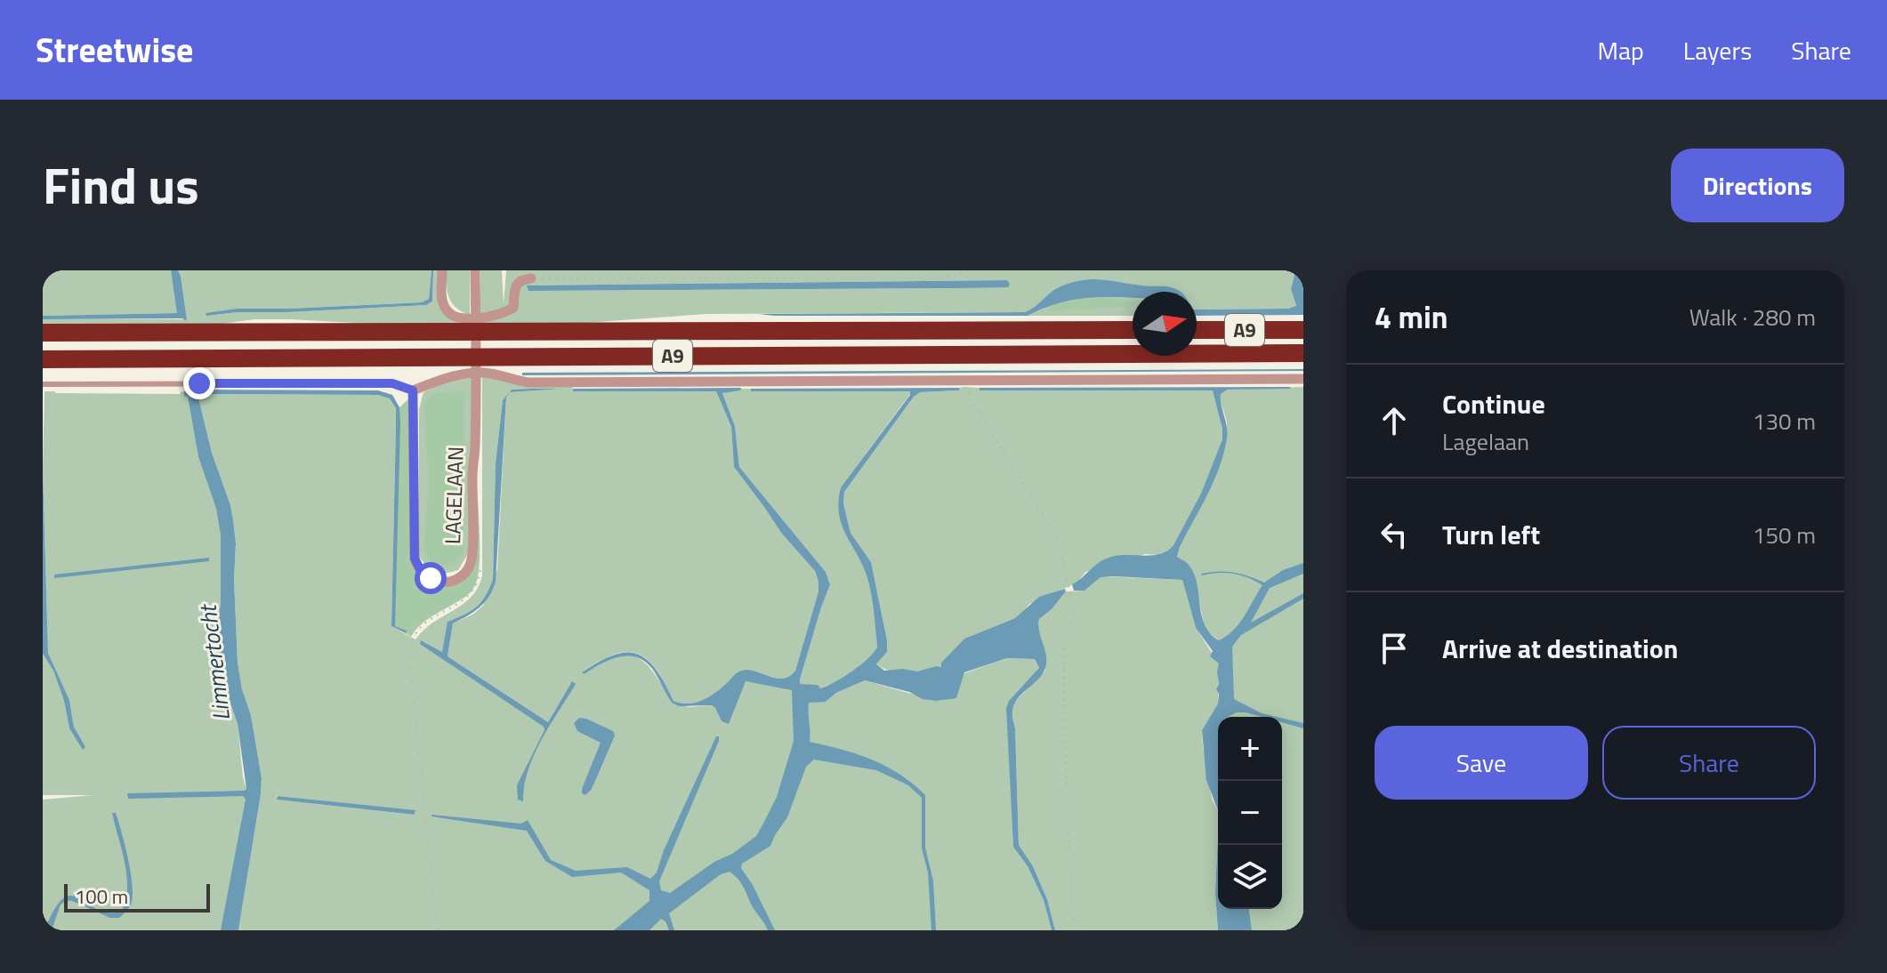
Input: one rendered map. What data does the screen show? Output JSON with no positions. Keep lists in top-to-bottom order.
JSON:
{
  "streets": {
    "highway": ["A9"],
    "street": ["LAGELAAN"]
  },
  "water": ["Limmertocht"],
  "scale_bar": "100 m",
  "north": "right",
  "page": {
    "header": "Streetwise",
    "nav": ["Map", "Layers", "Share"],
    "title": "Find us",
    "buttons": [
      "Directions",
      ["Save", "Share"]
    ],
    "heading": ["4 min", "Walk · 280 m"],
    "list": [
      ["Continue", "Lagelaan", "130 m"],
      ["Turn left", "150 m"],
      "Arrive at destination"
    ],
    "map_buttons": ["+", "−"],
    "scale": "100 m"
  }
}
